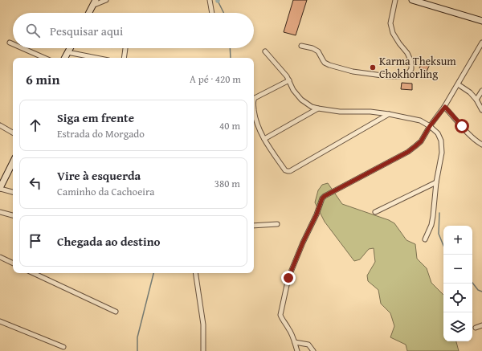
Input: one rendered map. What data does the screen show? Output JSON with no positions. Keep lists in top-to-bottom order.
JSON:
{
  "places": ["Karma Theksum Chokhorling"],
  "page": {
    "search": "Pesquisar aqui",
    "heading": ["6 min", "A pé · 420 m"],
    "list": [
      ["Siga em frente", "Estrada do Morgado", "40 m"],
      ["Vire à esquerda", "Caminho da Cachoeira", "380 m"],
      "Chegada ao destino"
    ],
    "map_buttons": ["+", "−"]
  }
}
